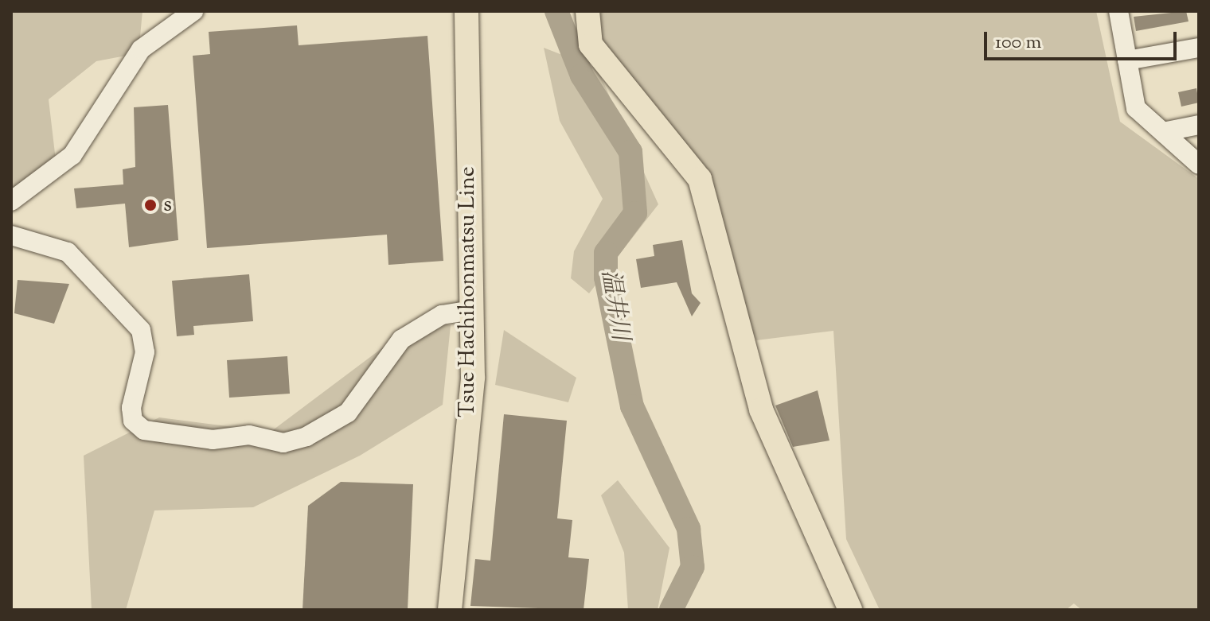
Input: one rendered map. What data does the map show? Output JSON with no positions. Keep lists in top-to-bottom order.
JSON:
{
  "streets": {
    "main road": ["Tsue Hachihonmatsu Line"]
  },
  "water": ["温井川"],
  "places": ["s"],
  "scale_bar": "100 m"
}
